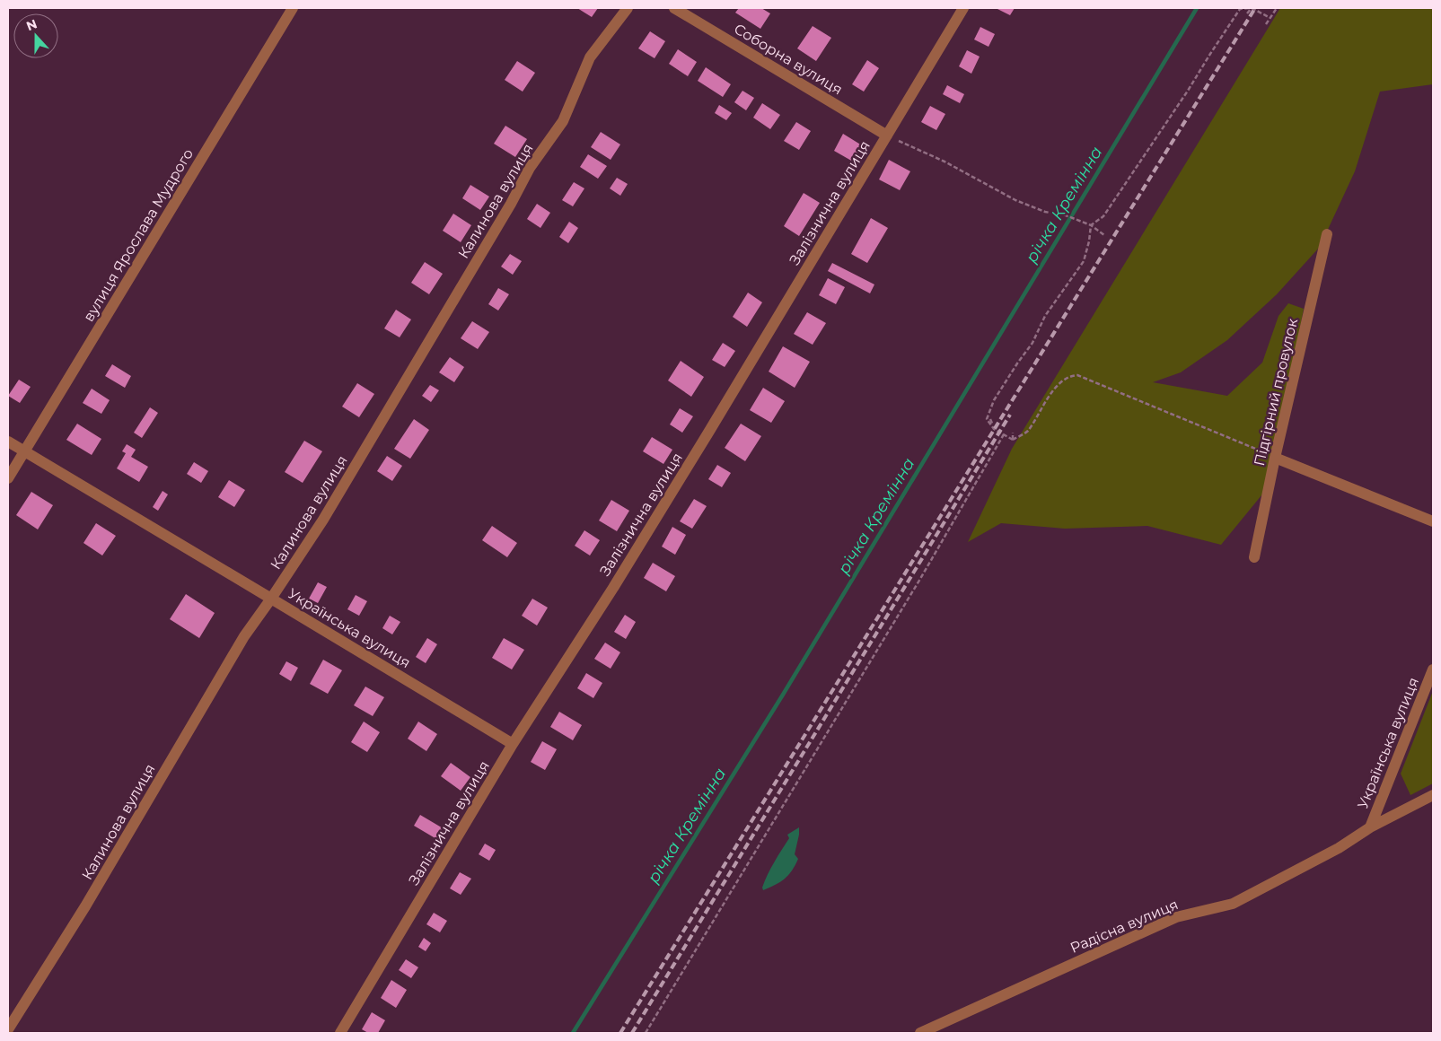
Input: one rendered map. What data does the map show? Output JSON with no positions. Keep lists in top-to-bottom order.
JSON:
{
  "streets": {
    "street": [
      "Соборна вулиця",
      "Калинова вулиця",
      "Залізнична вулиця",
      "вулиця Ярослава Мудрого",
      "Підгірний провулок",
      "Українська вулиця",
      "Радісна вулиця"
    ]
  },
  "crossings": [
    ["Соборна вулиця", "Залізнична вулиця"],
    ["Калинова вулиця", "Українська вулиця"],
    ["Залізнична вулиця", "Українська вулиця"],
    ["вулиця Ярослава Мудрого", "Українська вулиця"],
    ["Українська вулиця", "Радісна вулиця"]
  ],
  "water": ["річка Кремінна"],
  "north": "top"
}
